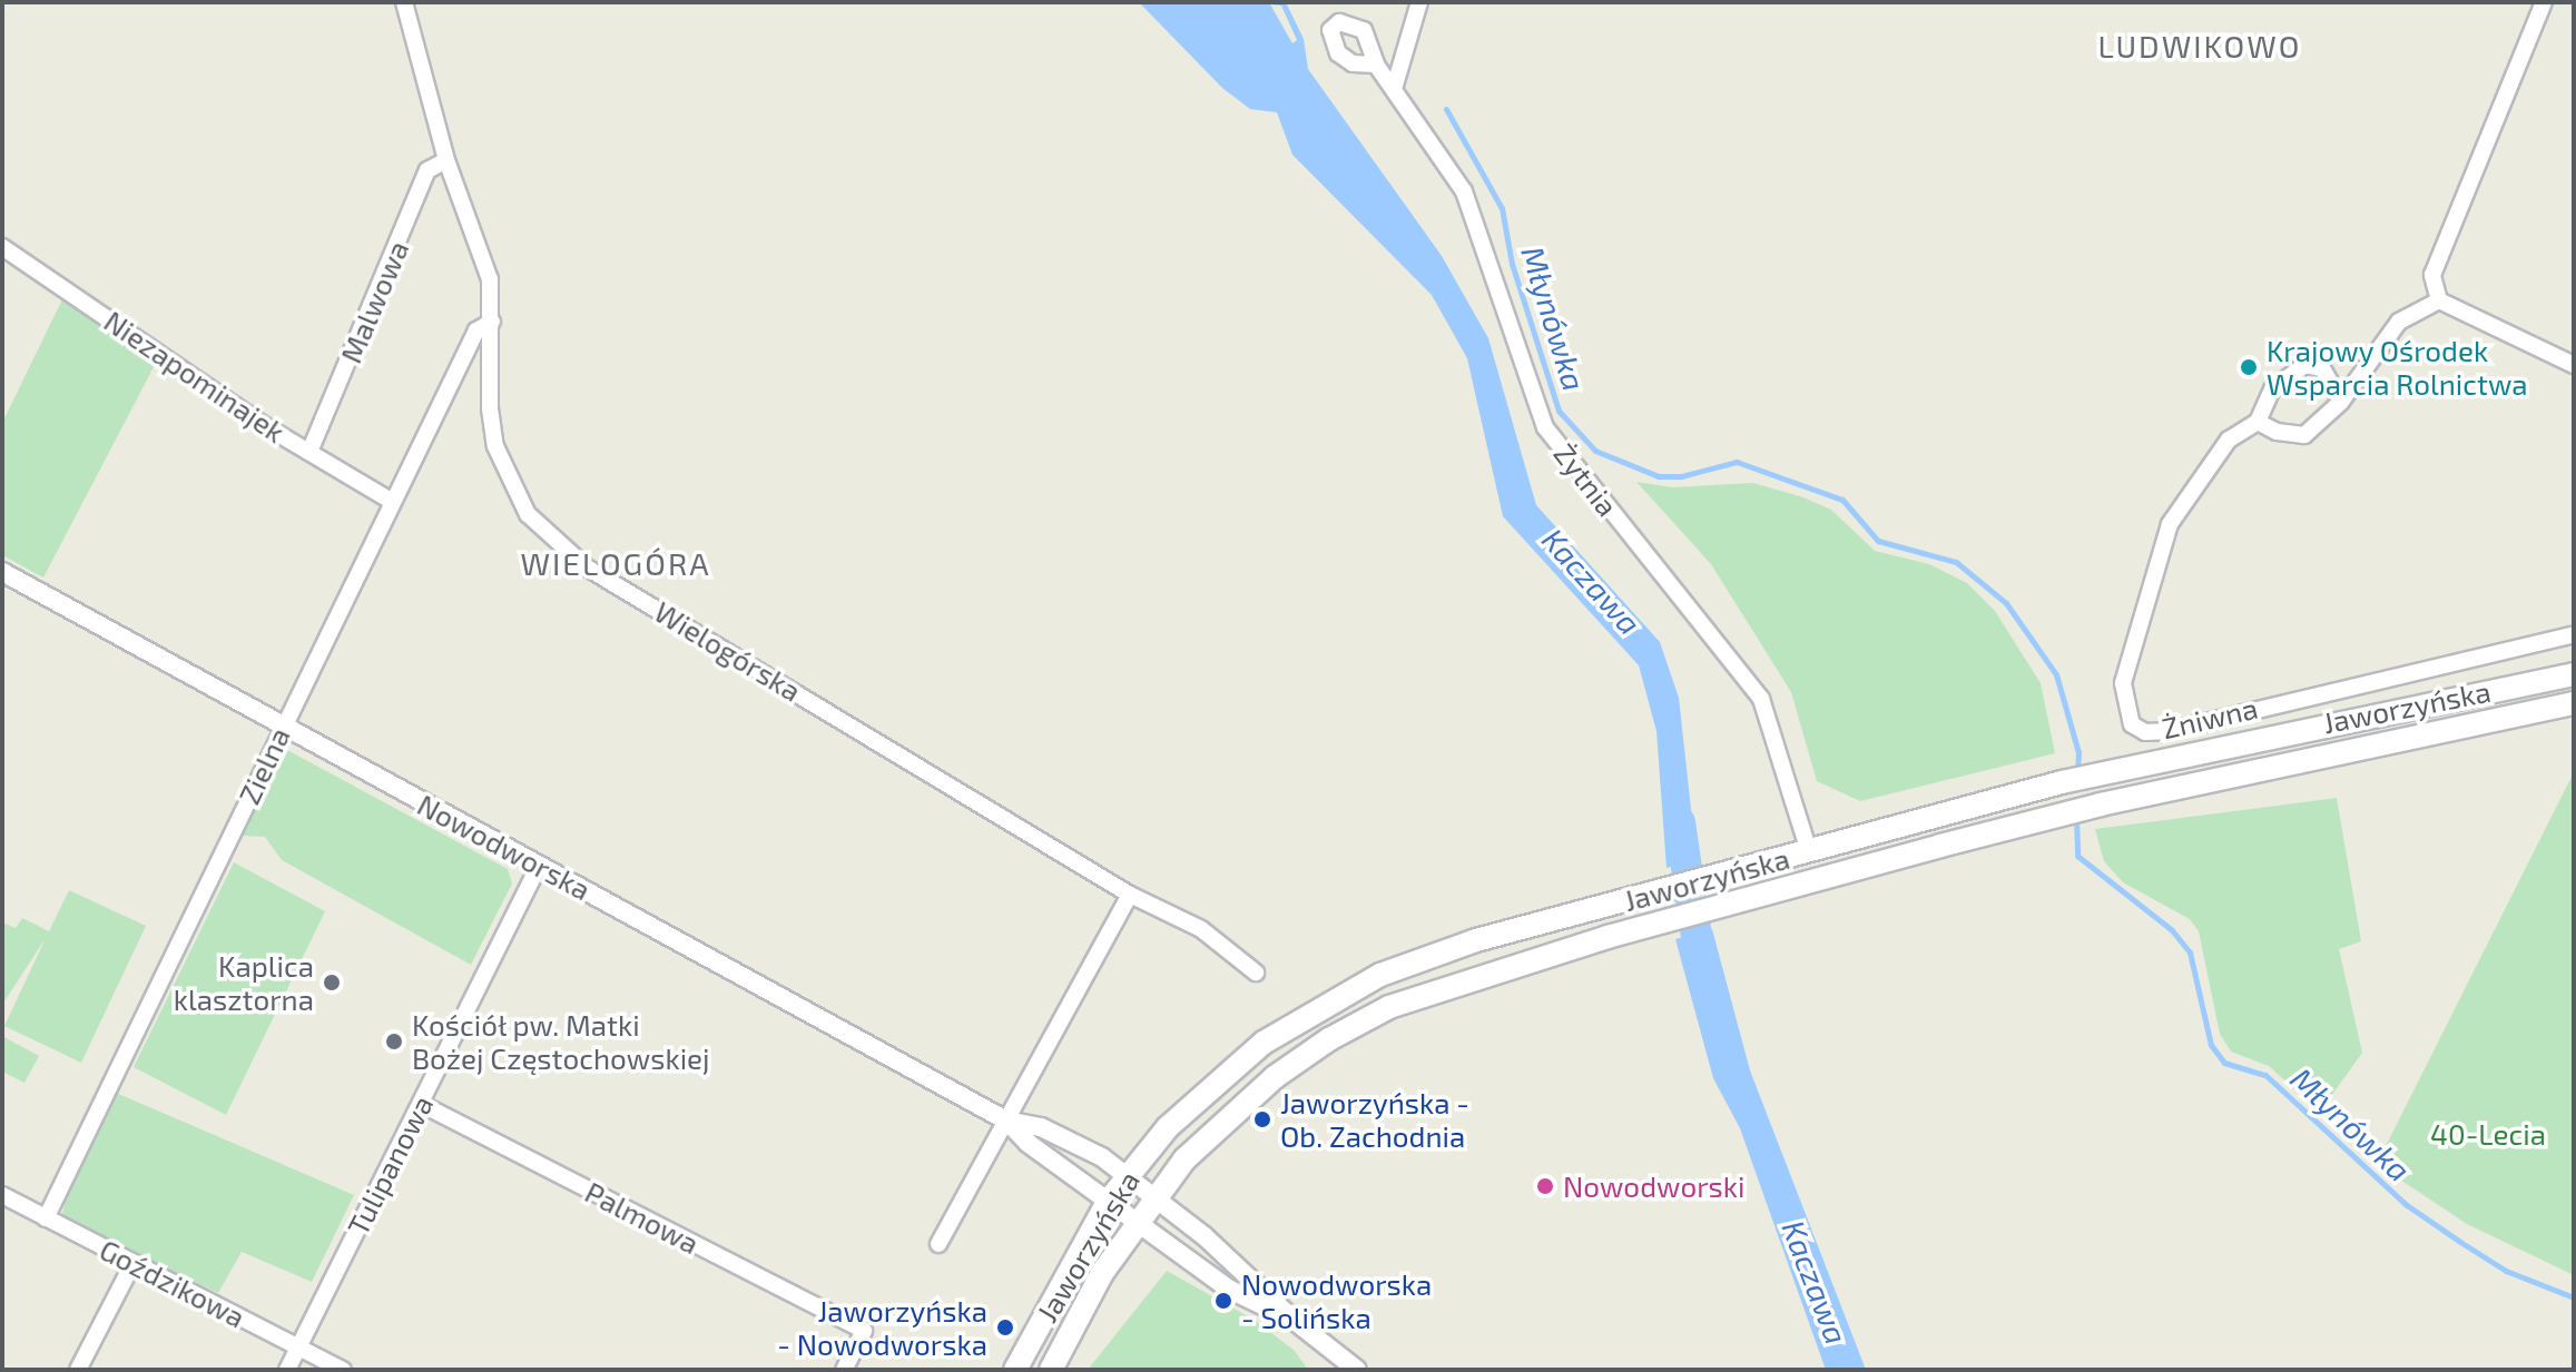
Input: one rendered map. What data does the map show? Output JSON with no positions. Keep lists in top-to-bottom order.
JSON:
{
  "streets": {
    "main road": ["Jaworzyńska"],
    "street": [
      "Malwowa",
      "Niezapominajek",
      "Żytnia",
      "Wielogórska",
      "Żniwna",
      "Zielna",
      "Nowodworska",
      "Tulipanowa",
      "Palmowa",
      "Goździkowa"
    ]
  },
  "crossings": [
    ["Malwowa", "Niezapominajek"],
    ["Malwowa", "Wielogórska"],
    ["Niezapominajek", "Zielna"],
    ["Żytnia", "Jaworzyńska"],
    ["Wielogórska", "Zielna"],
    ["Jaworzyńska", "Nowodworska"],
    ["Zielna", "Nowodworska"],
    ["Zielna", "Goździkowa"],
    ["Nowodworska", "Tulipanowa"],
    ["Tulipanowa", "Palmowa"],
    ["Tulipanowa", "Goździkowa"]
  ],
  "districts": ["LUDWIKOWO", "WIELOGÓRA"],
  "water": ["Młynówka", "Kaczawa"],
  "parks": ["40-Lecia"],
  "places": [
    "Krajowy Ośrodek Wsparcia Rolnictwa",
    "Kaplica klasztorna",
    "Kościół pw. Matki Bożej Częstochowskiej",
    "Jaworzyńska - Ob. Zachodnia",
    "Nowodworski",
    "Nowodworska - Solińska",
    "Jaworzyńska - Nowodworska"
  ]
}
